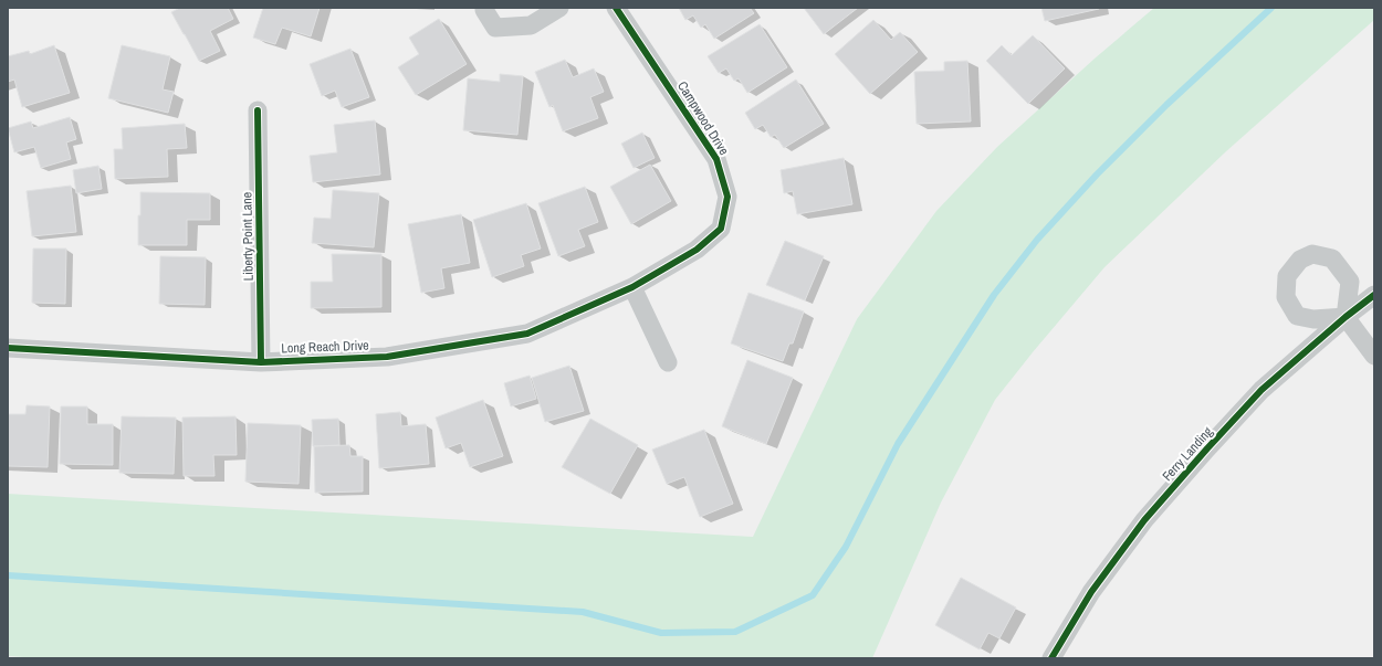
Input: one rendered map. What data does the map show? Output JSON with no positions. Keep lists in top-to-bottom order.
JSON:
{
  "streets": {
    "street": [
      "Campwood Drive",
      "Liberty Point Lane",
      "Long Reach Drive",
      "Ferry Landing"
    ]
  },
  "crossings": [
    ["Campwood Drive", "Long Reach Drive"],
    ["Liberty Point Lane", "Long Reach Drive"]
  ]
}
